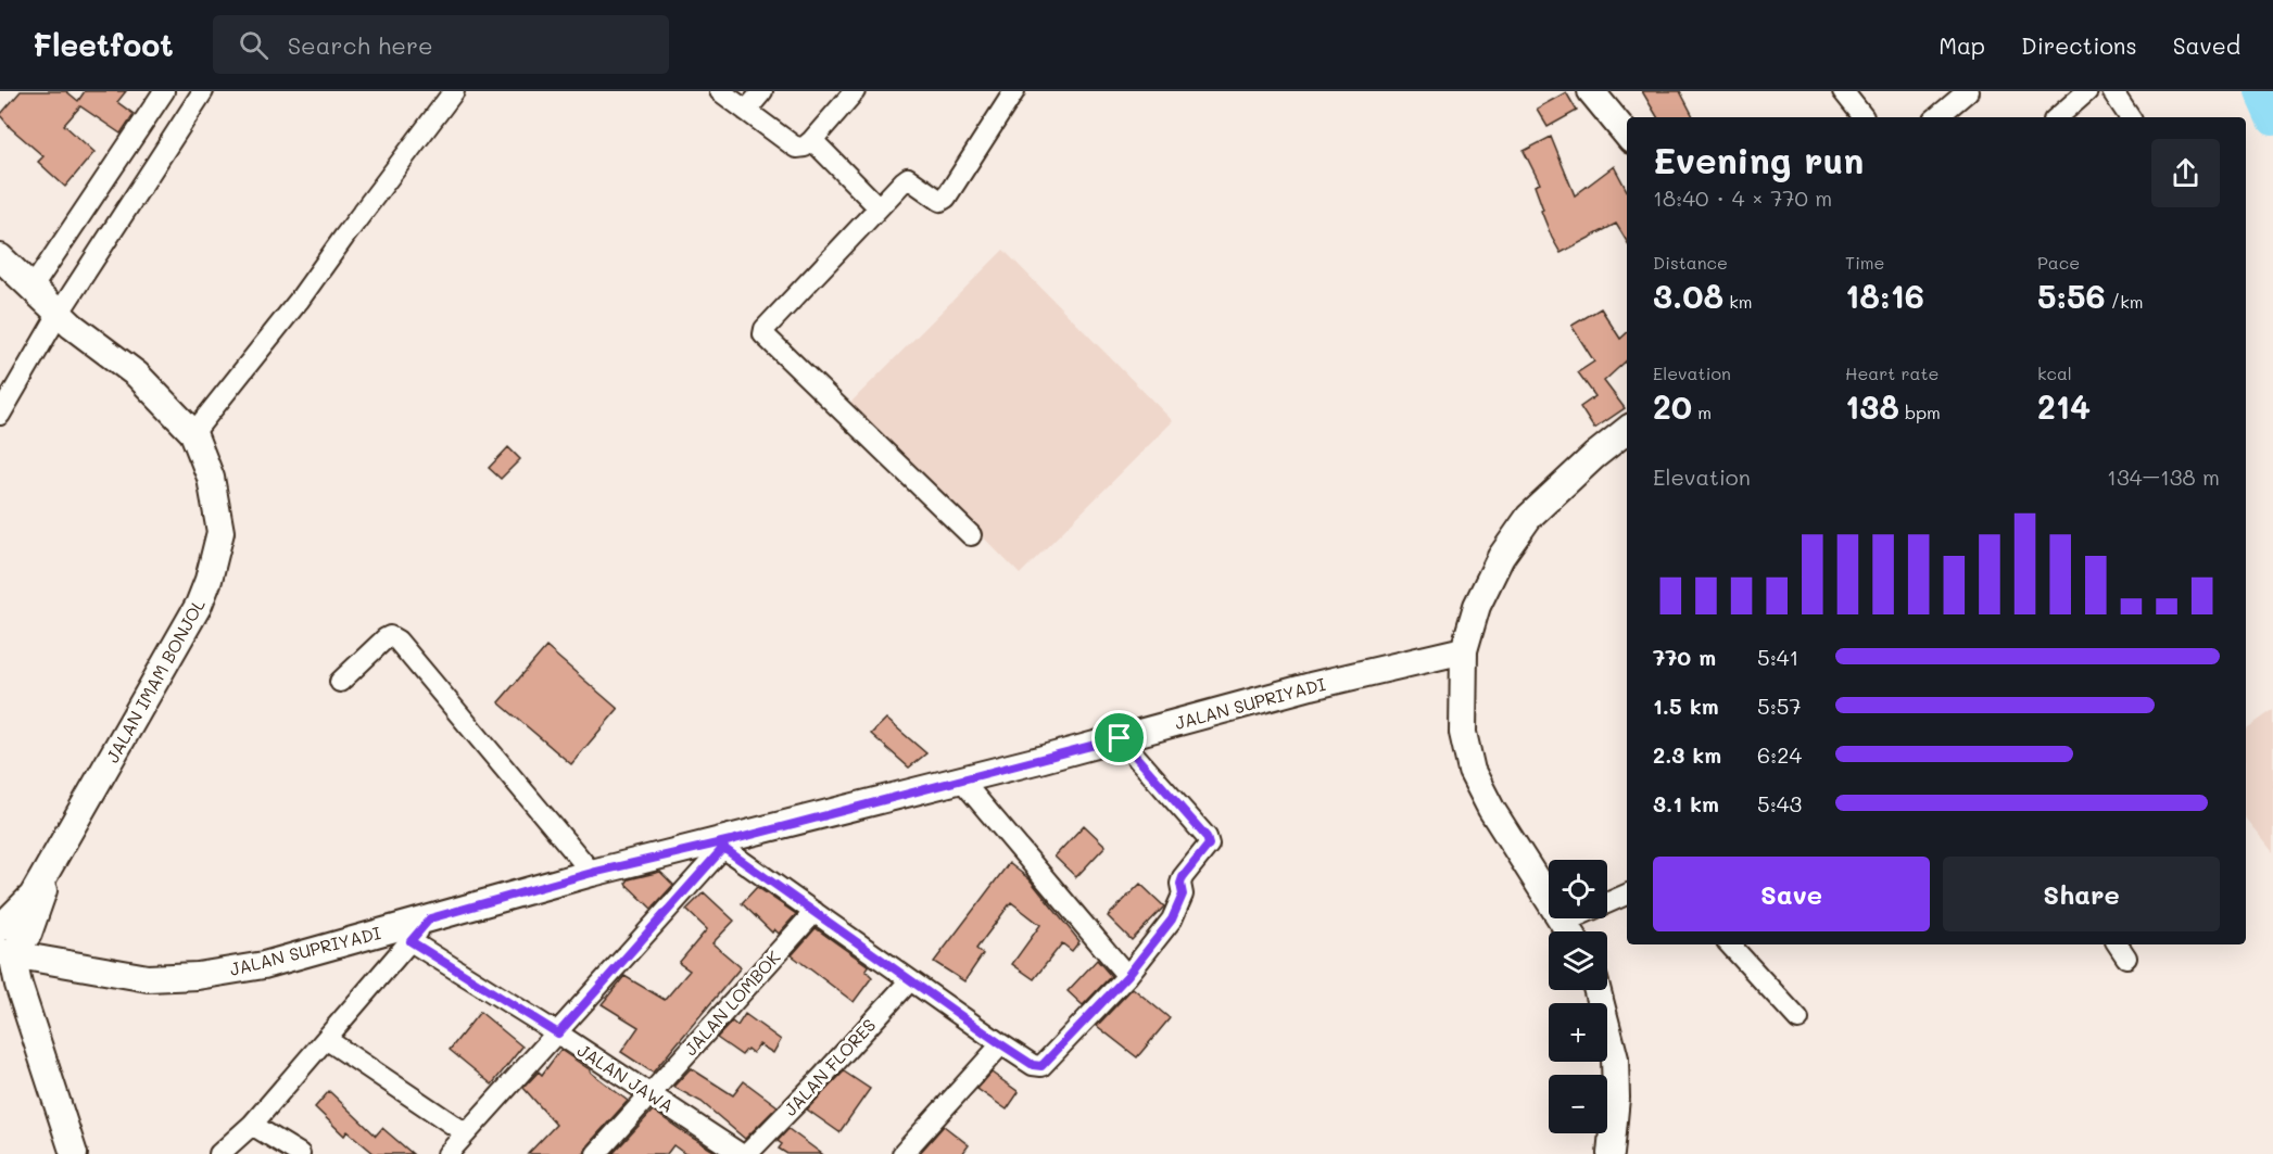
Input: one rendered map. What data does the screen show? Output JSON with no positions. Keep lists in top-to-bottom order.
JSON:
{
  "streets": {
    "street": [
      "JALAN IMAM BONJOL",
      "JALAN SUPRIYADI",
      "JALAN LOMBOK",
      "JALAN FLORES",
      "JALAN JAWA"
    ]
  },
  "crossings": [
    ["JALAN LOMBOK", "JALAN JAWA"]
  ],
  "page": {
    "header": "Fleetfoot",
    "search": "Search here",
    "nav": ["Map", "Directions", "Saved"],
    "heading": ["Evening run", "18:40 · 4 × 770 m"],
    "stats": [
      ["Distance", "3.08 km"],
      ["Time", "18:16"],
      ["Pace", "5:56 /km"],
      ["Elevation", "20 m"],
      ["Heart rate", "138 bpm"],
      ["kcal", "214"]
    ],
    "chart": ["Elevation", "134–138 m"],
    "list": [
      {
        "name": "770 m",
        "note": "5:41"
      },
      {
        "name": "1.5 km",
        "note": "5:57"
      },
      {
        "name": "2.3 km",
        "note": "6:24"
      },
      {
        "name": "3.1 km",
        "note": "5:43"
      }
    ],
    "buttons": ["Save", "Share"],
    "map_buttons": ["+", "−"]
  }
}
